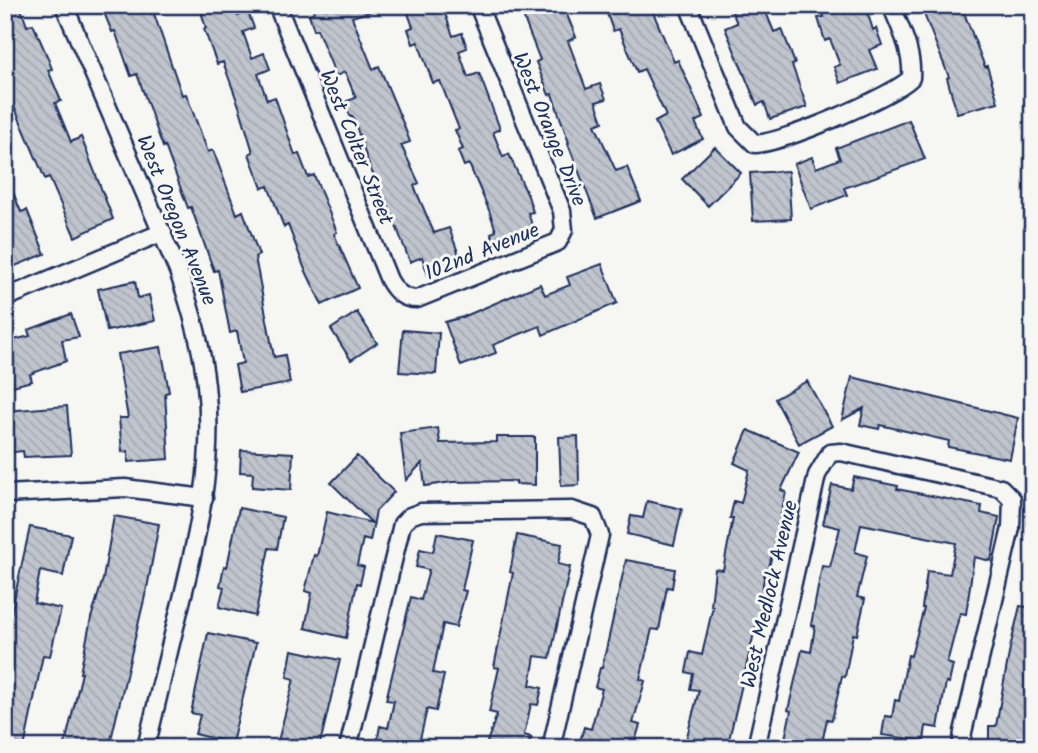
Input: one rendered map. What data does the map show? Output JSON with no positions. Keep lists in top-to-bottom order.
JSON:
{
  "streets": {
    "street": [
      "West Orange Drive",
      "West Colter Street",
      "West Oregon Avenue",
      "102nd Avenue",
      "West Medlock Avenue"
    ]
  },
  "crossings": [
    ["West Orange Drive", "102nd Avenue"],
    ["West Colter Street", "102nd Avenue"]
  ]
}
